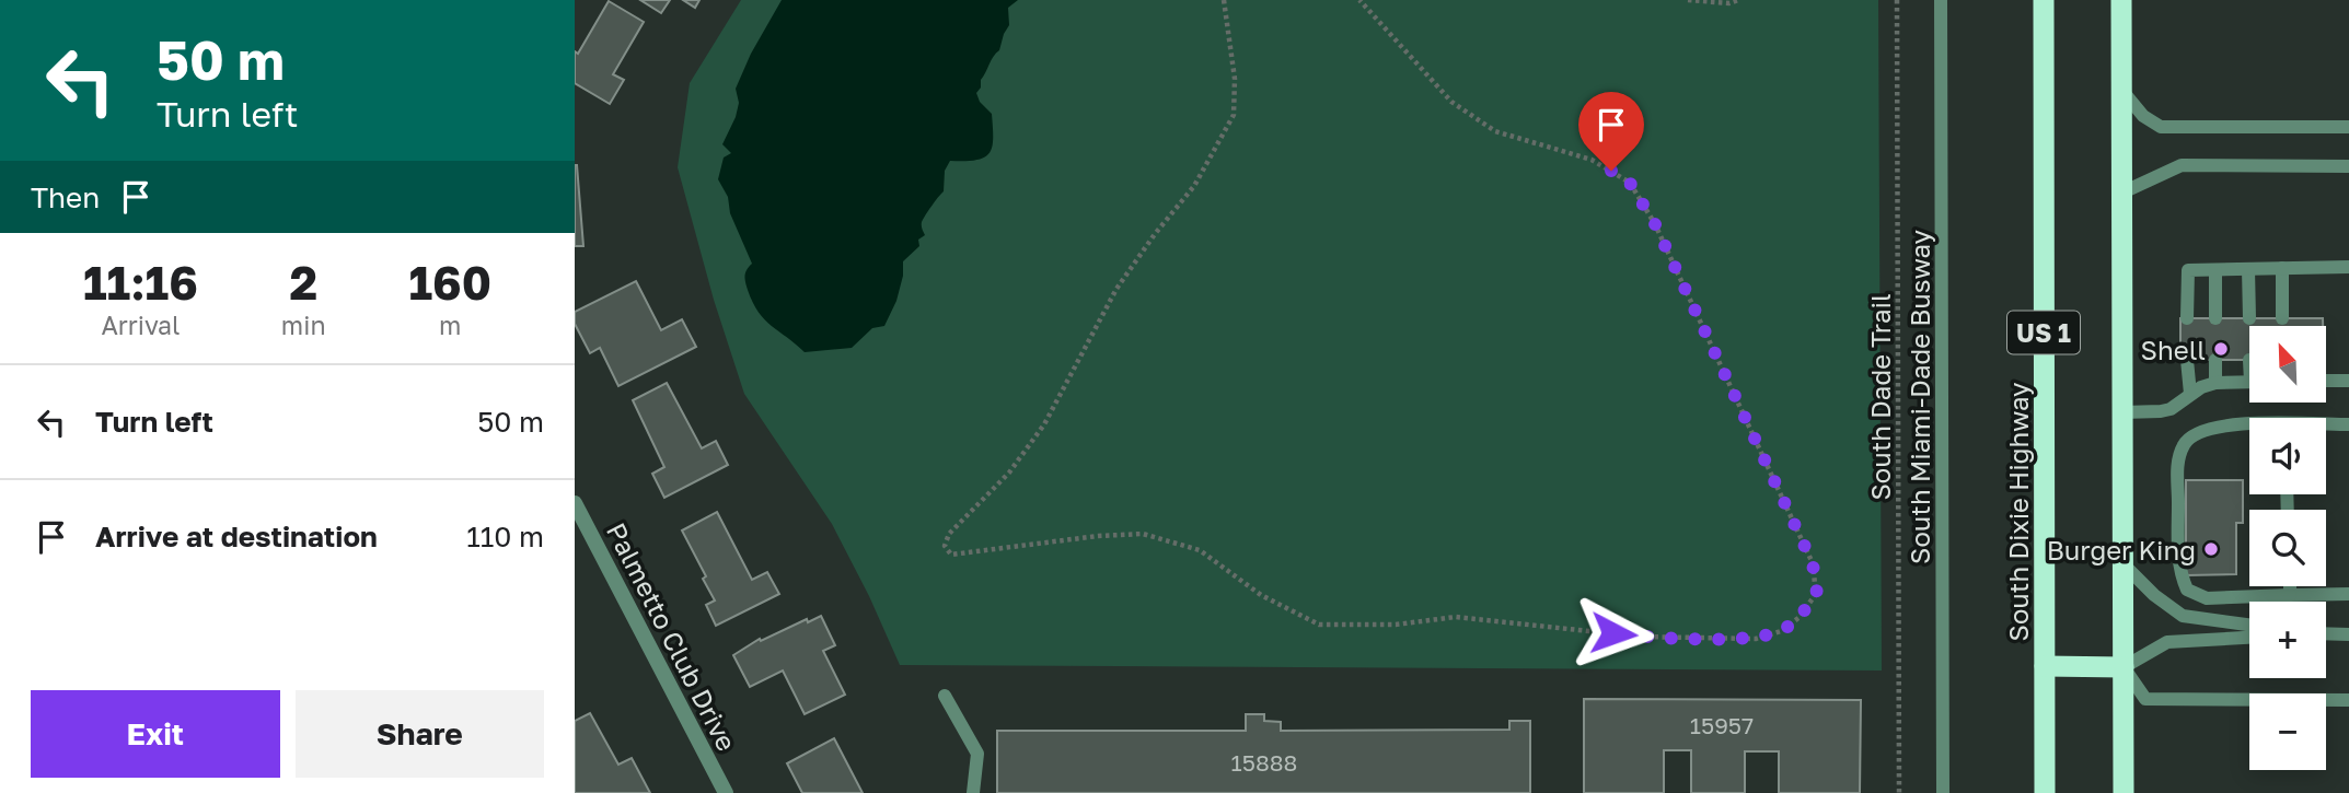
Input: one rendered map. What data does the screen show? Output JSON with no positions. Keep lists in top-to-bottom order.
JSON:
{
  "streets": {
    "highway": ["US 1", "South Dixie Highway"],
    "street": ["Palmetto Club Drive"],
    "lane": ["South Miami-Dade Busway"],
    "path": ["South Dade Trail"]
  },
  "places": ["Shell", "Burger King"],
  "house_numbers": ["15957", "15888"],
  "north": "top left",
  "page": {
    "turn": ["50 m", "Turn left"],
    "then": "Then",
    "eta": [
      "11:16",
      "Arrival",
      "2",
      "min",
      "160",
      "m"
    ],
    "map_buttons": ["+", "−"],
    "list": [
      {
        "name": "Turn left",
        "value": "50 m"
      },
      {
        "name": "Arrive at destination",
        "value": "110 m"
      }
    ],
    "buttons": ["Exit", "Share"]
  }
}
